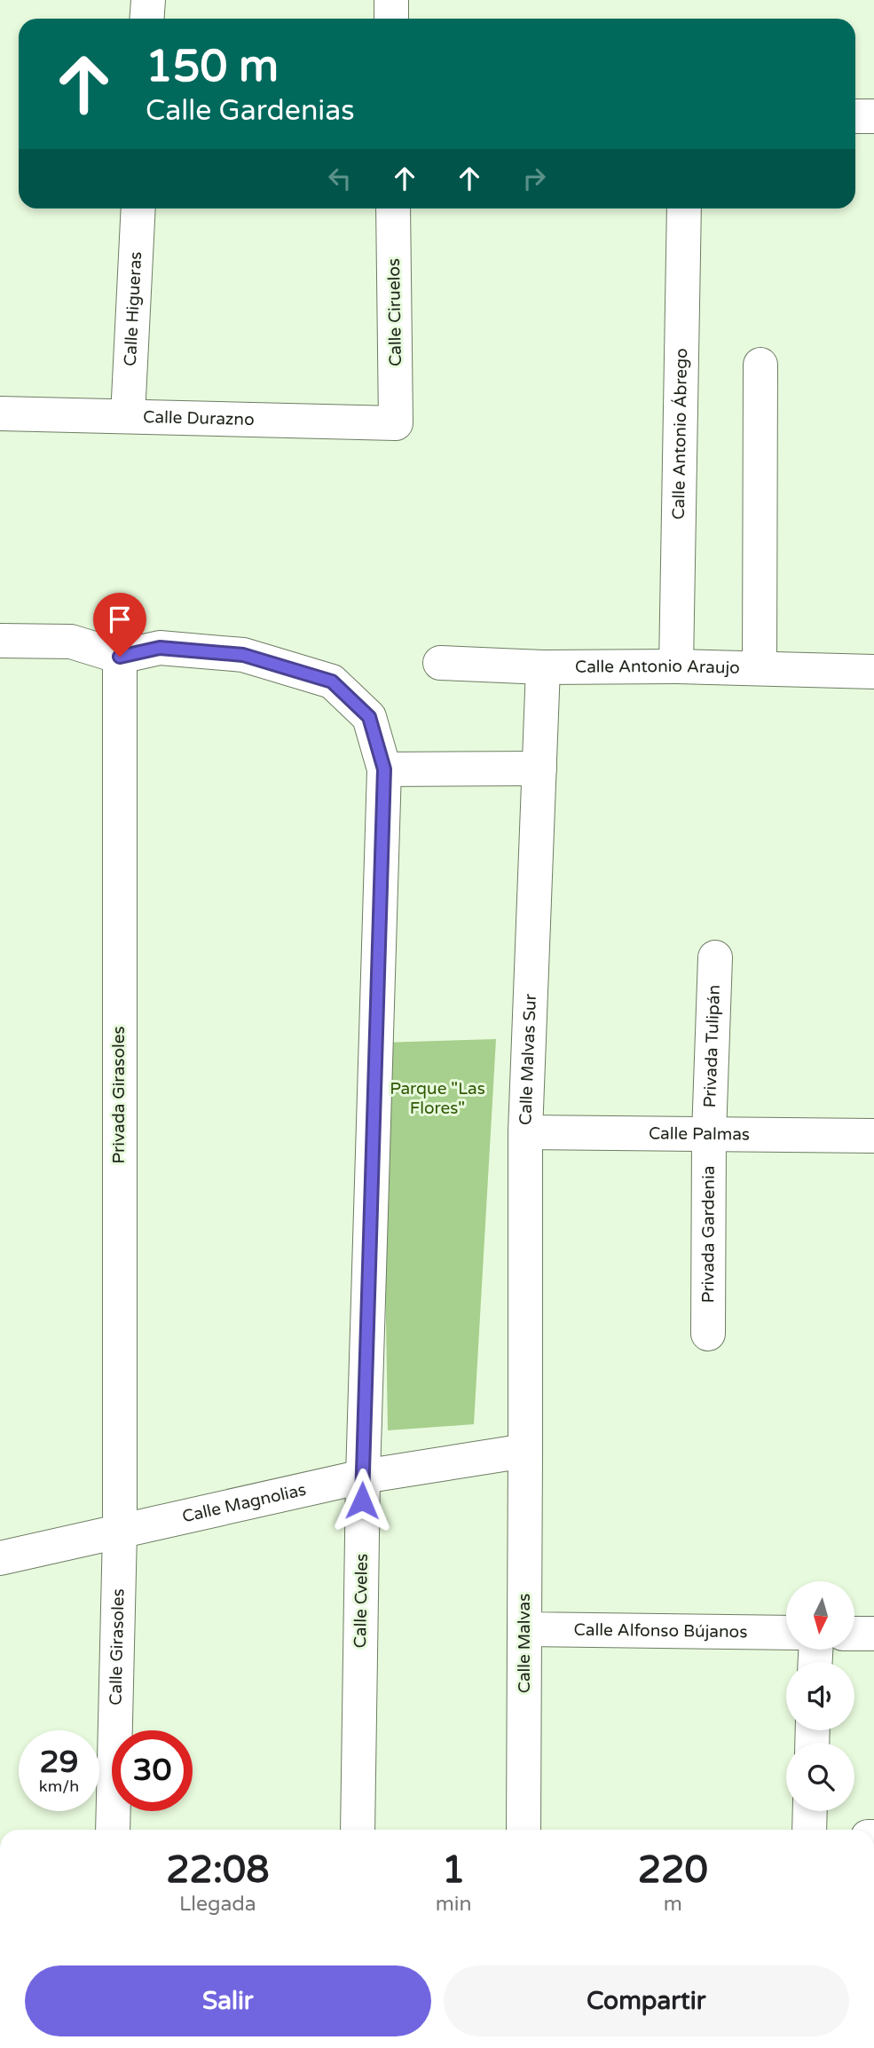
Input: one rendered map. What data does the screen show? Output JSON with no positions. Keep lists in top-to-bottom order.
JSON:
{
  "streets": {
    "street": [
      "Calle Higueras",
      "Calle Ciruelos",
      "Calle Durazno",
      "Calle Antonio Ábrego",
      "Calle Antonio Araujo",
      "Privada Tulipán",
      "Calle Malvas Sur",
      "Privada Girasoles",
      "Calle Palmas",
      "Privada Gardenia",
      "Calle Magnolias",
      "Calle Cveles",
      "Calle Alfonso Bújanos",
      "Calle Malvas",
      "Calle Girasoles"
    ]
  },
  "crossings": [
    ["Calle Higueras", "Calle Durazno"],
    ["Calle Ciruelos", "Calle Durazno"],
    ["Calle Antonio Ábrego", "Calle Antonio Araujo"],
    ["Calle Antonio Araujo", "Calle Malvas Sur"],
    ["Privada Tulipán", "Calle Palmas"],
    ["Privada Tulipán", "Privada Gardenia"],
    ["Calle Malvas Sur", "Calle Palmas"],
    ["Calle Malvas Sur", "Calle Magnolias"],
    ["Calle Malvas Sur", "Calle Malvas"],
    ["Privada Girasoles", "Calle Magnolias"],
    ["Privada Girasoles", "Calle Cveles"],
    ["Privada Girasoles", "Calle Girasoles"],
    ["Calle Palmas", "Privada Gardenia"],
    ["Calle Magnolias", "Calle Cveles"],
    ["Calle Magnolias", "Calle Malvas"],
    ["Calle Magnolias", "Calle Girasoles"],
    ["Calle Alfonso Bújanos", "Calle Malvas"]
  ],
  "parks": ["Parque \"Las Flores\""],
  "north": "bottom",
  "page": {
    "turn": ["150 m", "Calle Gardenias"],
    "speed": "29 km/h",
    "limit": "30",
    "eta": [
      "22:08",
      "Llegada",
      "1",
      "min",
      "220",
      "m"
    ],
    "buttons": ["Salir", "Compartir"]
  }
}
